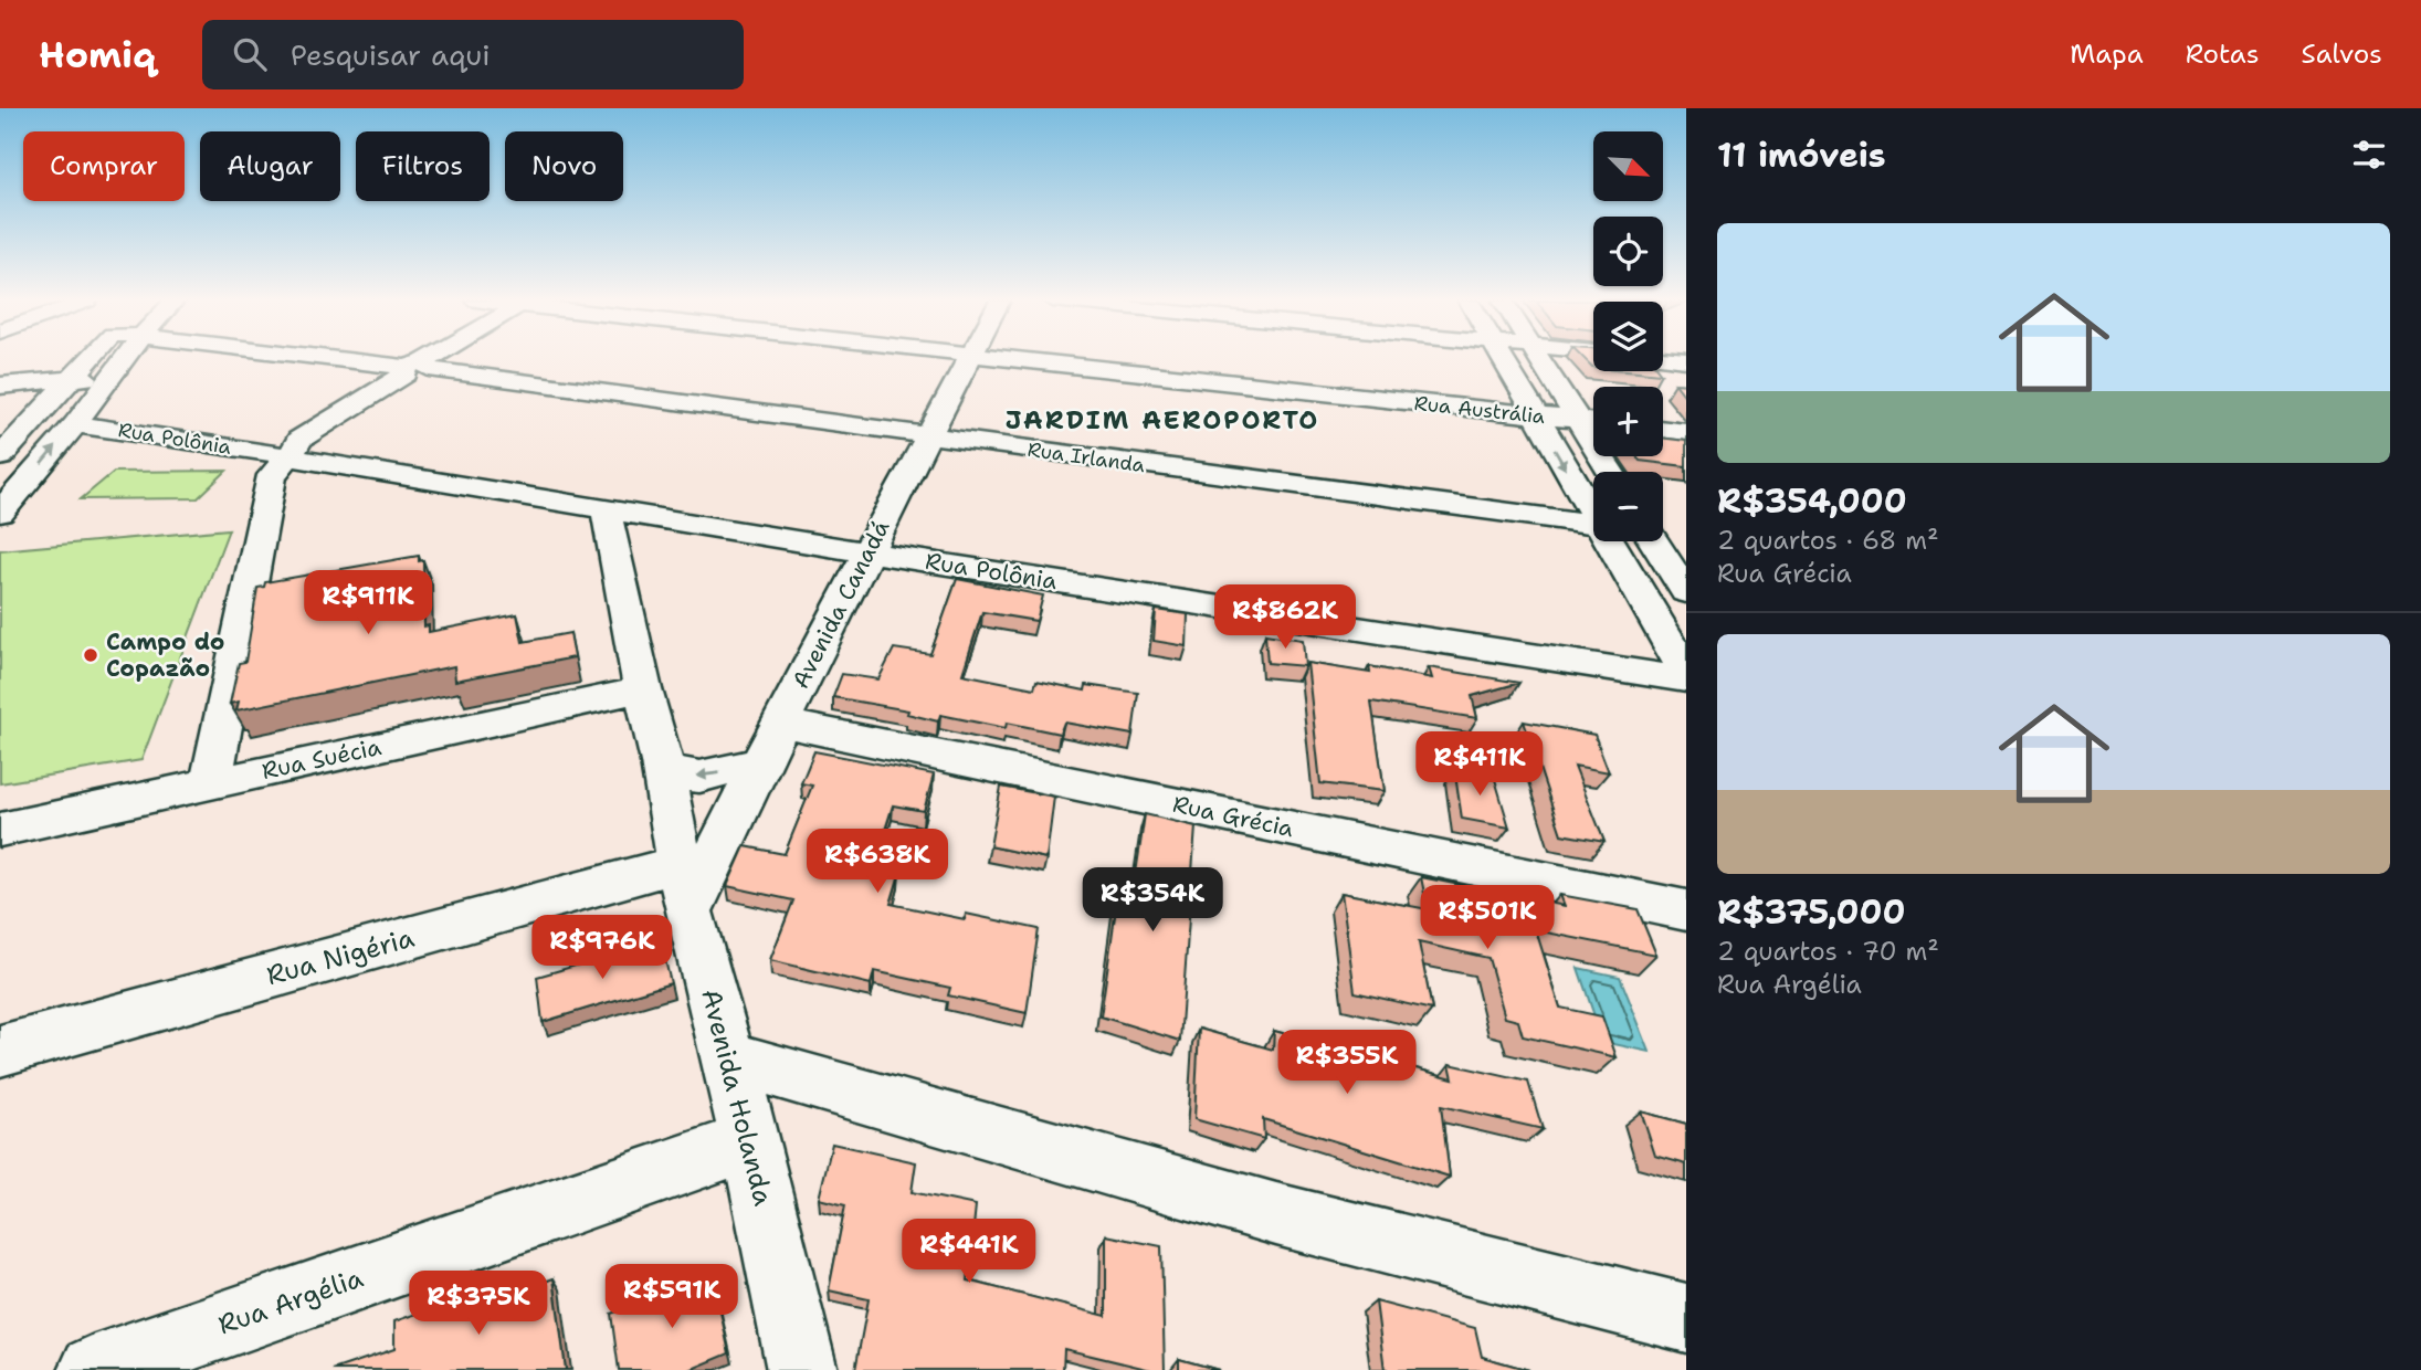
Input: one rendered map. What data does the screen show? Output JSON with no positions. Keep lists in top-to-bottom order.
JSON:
{
  "streets": {
    "street": [
      "Rua Austrália",
      "Rua Polônia",
      "Rua Irlanda",
      "Avenida Canadá",
      "Rua Suécia",
      "Rua Grécia",
      "Rua Nigéria",
      "Avenida Holanda",
      "Rua Argélia"
    ]
  },
  "crossings": [
    ["Rua Polônia", "Avenida Canadá"],
    ["Rua Polônia", "Avenida Holanda"],
    ["Rua Irlanda", "Avenida Canadá"],
    ["Avenida Canadá", "Rua Grécia"],
    ["Avenida Canadá", "Rua Nigéria"],
    ["Avenida Canadá", "Avenida Holanda"],
    ["Rua Suécia", "Avenida Holanda"],
    ["Rua Nigéria", "Avenida Holanda"],
    ["Avenida Holanda", "Rua Argélia"]
  ],
  "districts": ["JARDIM AEROPORTO"],
  "places": ["Campo do Copazão"],
  "north": "bottom right",
  "page": {
    "header": "Homiq",
    "search": "Pesquisar aqui",
    "nav": ["Mapa", "Rotas", "Salvos"],
    "heading": "11 imóveis",
    "map_buttons": ["+", "−"],
    "chip": [
      "Comprar",
      "Alugar",
      "Filtros",
      "Novo"
    ],
    "list": [
      {
        "name": "R$354,000",
        "note": "2 quartos · 68 m² · Rua Grécia"
      },
      {
        "name": "R$375,000",
        "note": "2 quartos · 70 m² · Rua Argélia"
      }
    ],
    "price": [
      "R$911K",
      "R$862K",
      "R$411K",
      "R$638K",
      "R$354K",
      "R$501K",
      "R$976K",
      "R$355K",
      "R$441K",
      "R$591K",
      "R$375K"
    ]
  }
}
